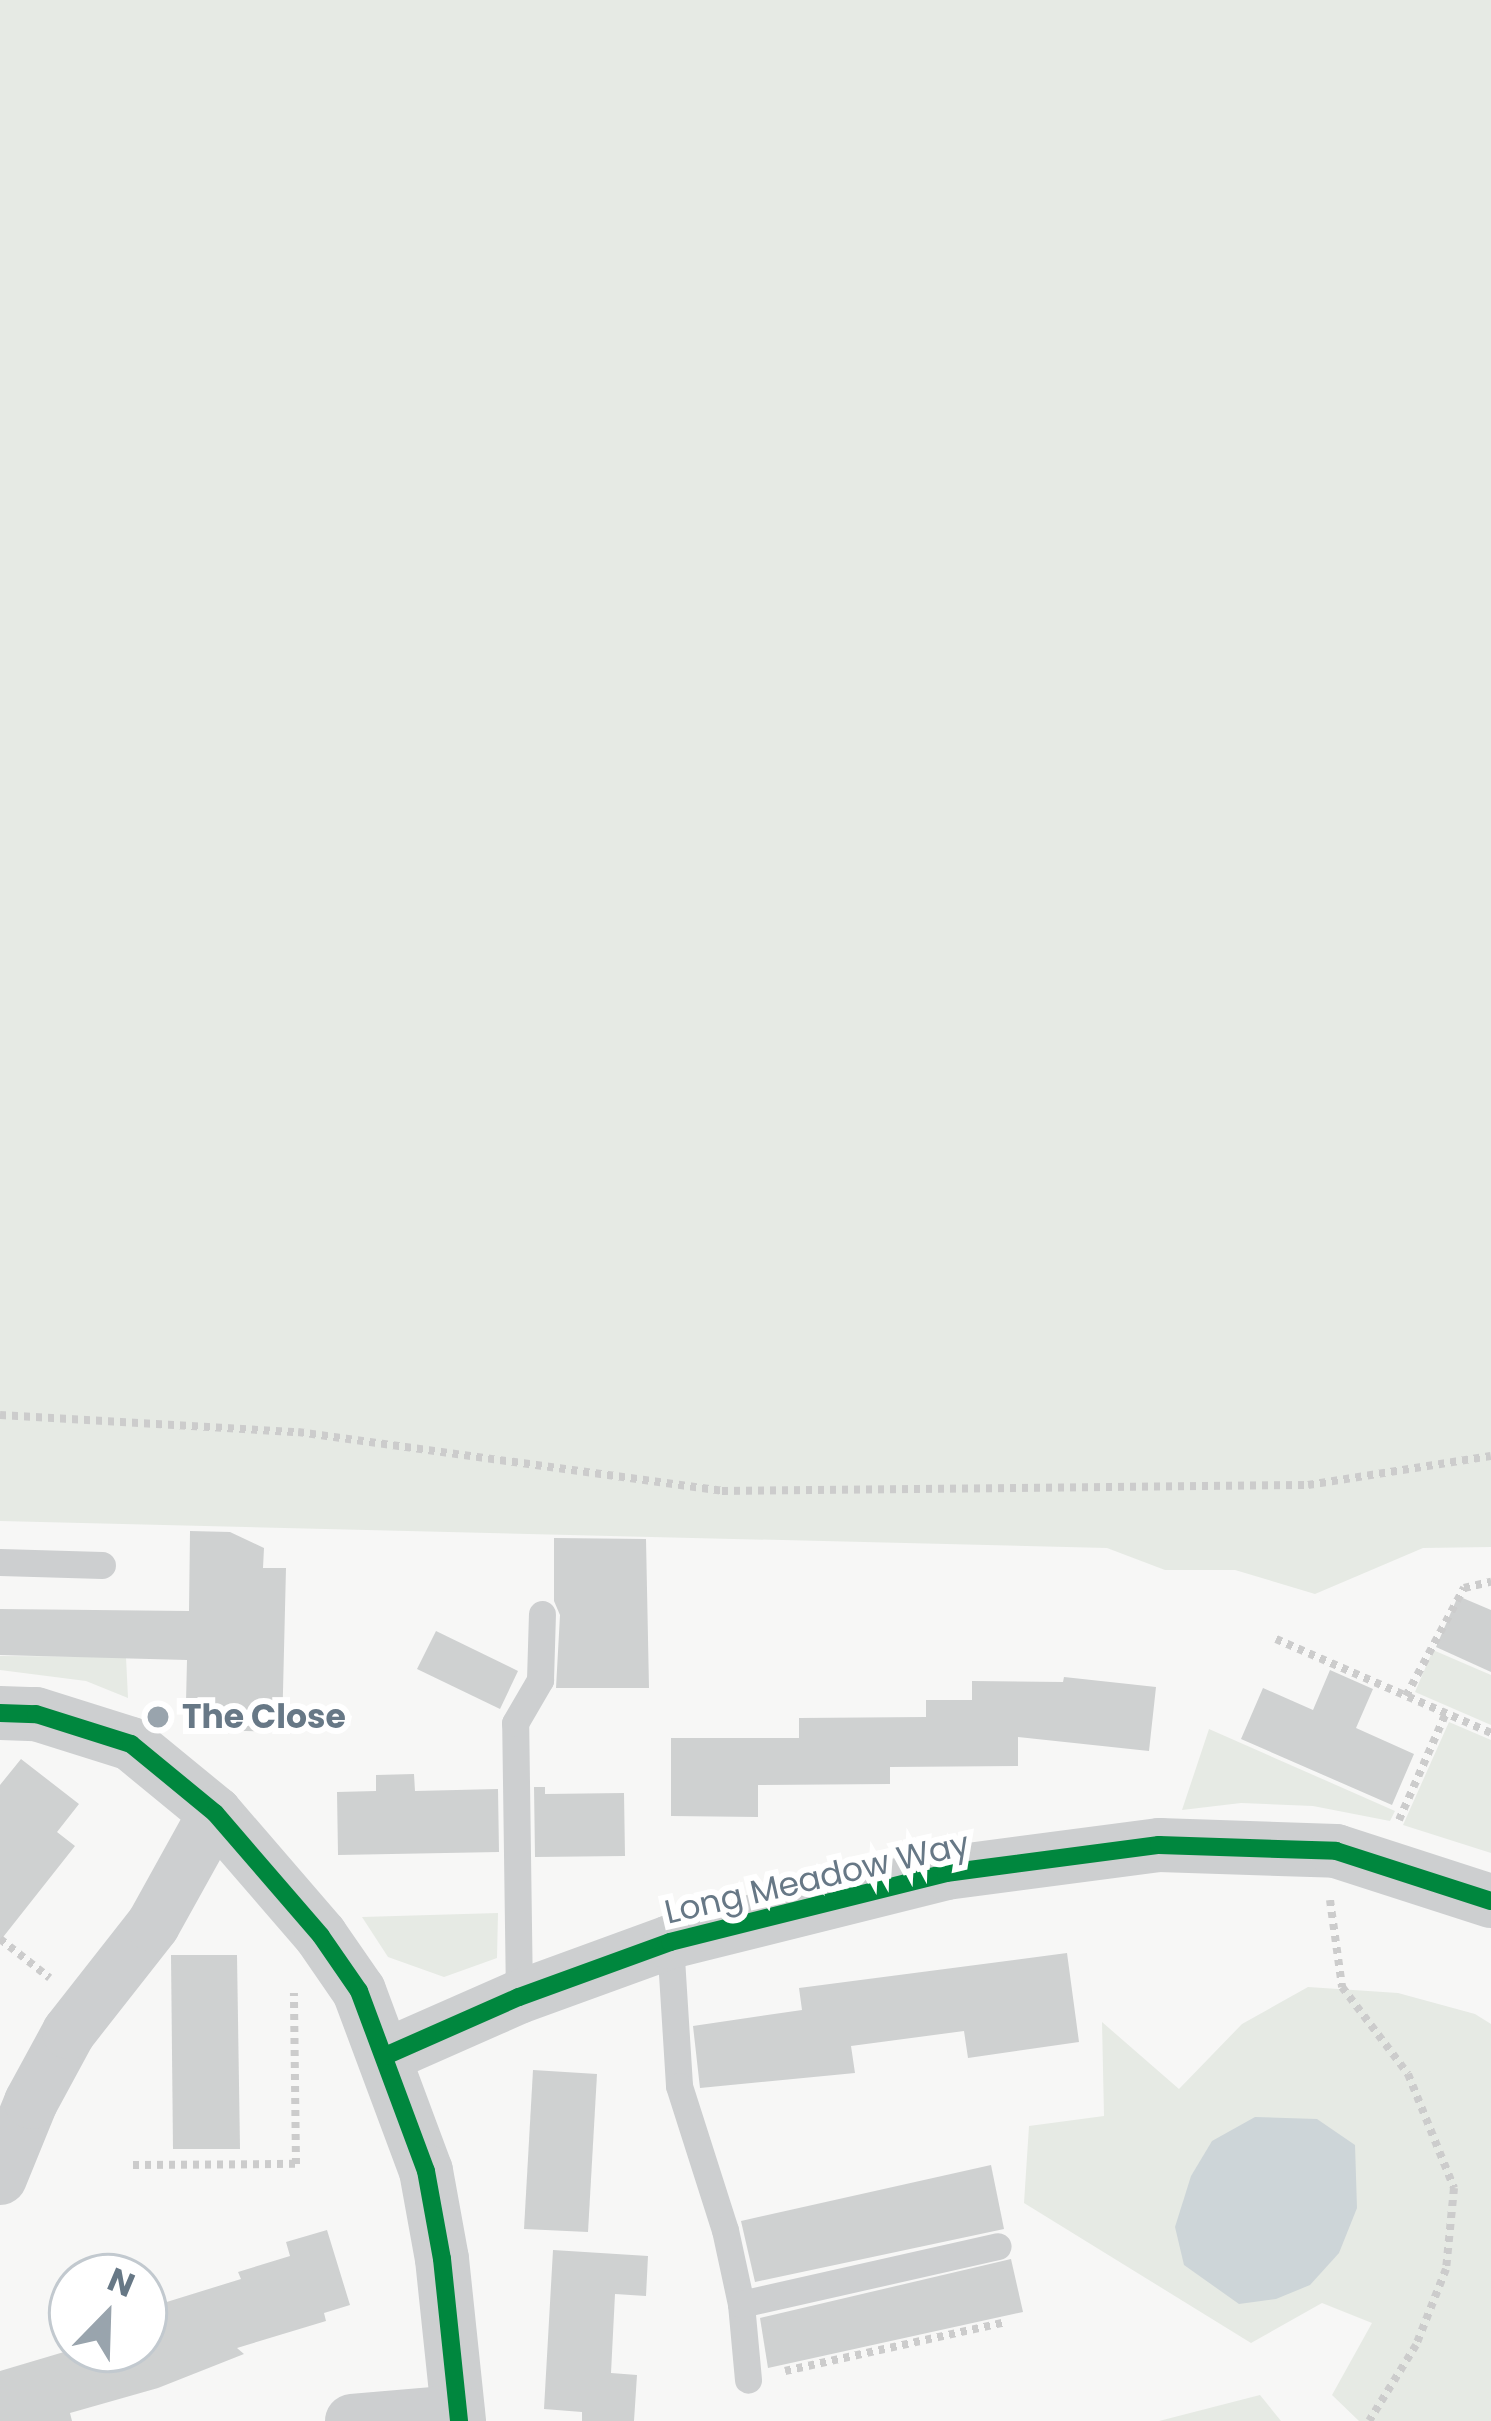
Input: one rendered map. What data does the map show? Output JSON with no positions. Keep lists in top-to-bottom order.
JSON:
{
  "streets": {
    "street": ["Long Meadow Way"]
  },
  "places": ["The Close"],
  "north": "top right"
}
